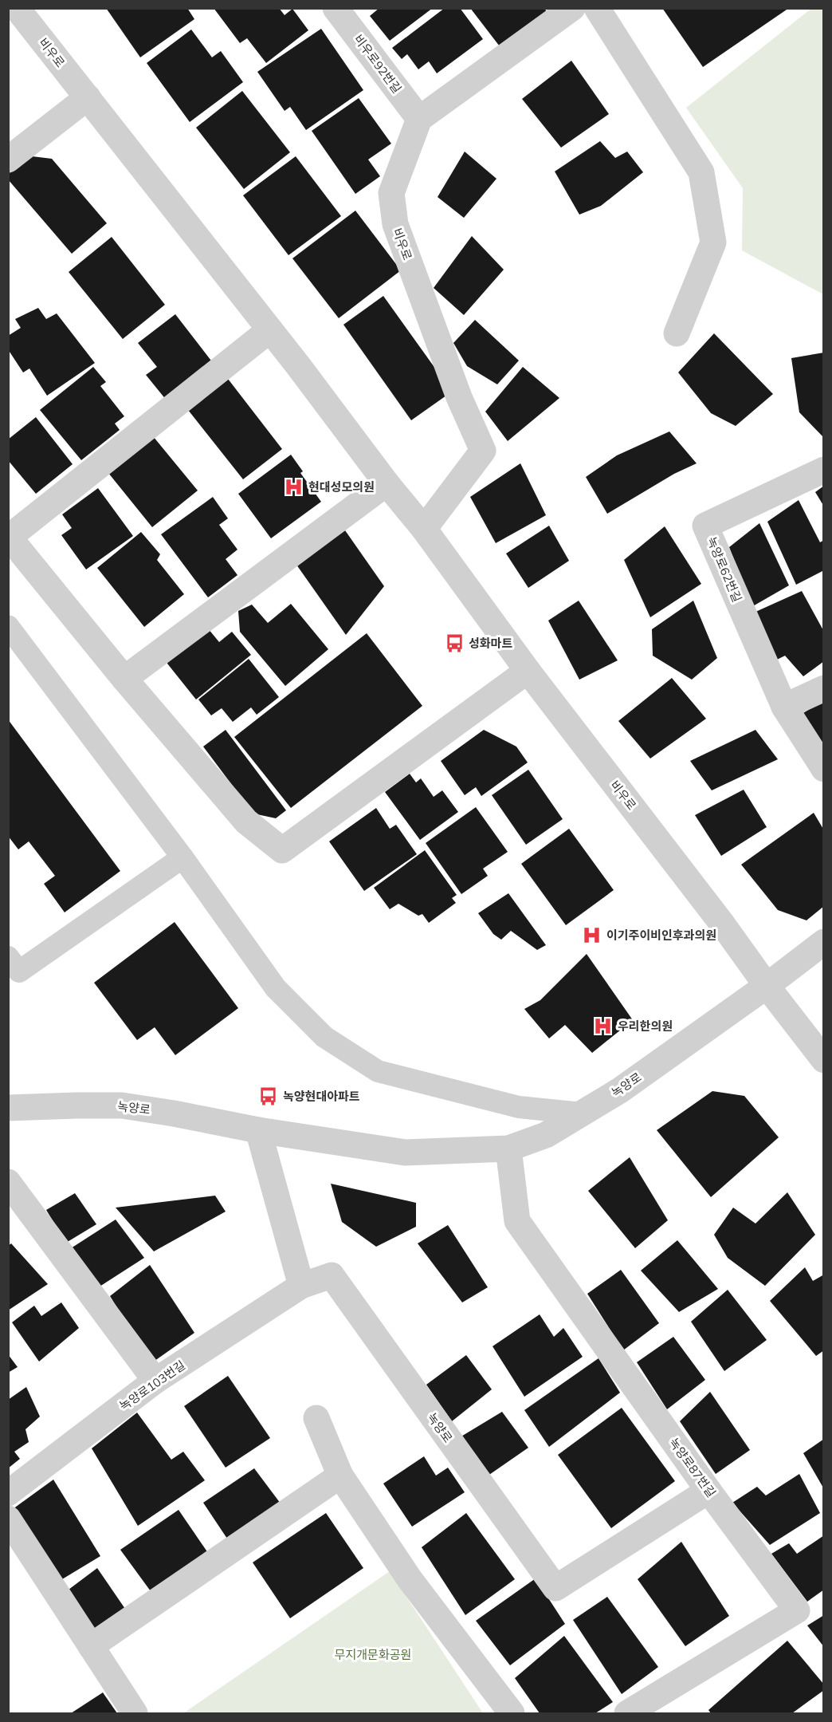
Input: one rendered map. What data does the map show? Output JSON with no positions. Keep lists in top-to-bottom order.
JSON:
{
  "streets": {
    "street": [
      "비우로",
      "비우로92번길",
      "녹양로62번길",
      "녹양로",
      "녹양로103번길",
      "녹양로87번길"
    ]
  },
  "crossings": [
    ["비우로", "비우로92번길"],
    ["비우로", "녹양로"],
    ["녹양로", "녹양로103번길"],
    ["녹양로", "녹양로87번길"]
  ],
  "parks": ["무지개문화공원"],
  "places": {
    "hospital": ["현대성모의원", "이기주이비인후과의원", "우리한의원"],
    "bus stop": ["성화마트", "녹양현대아파트"]
  }
}
